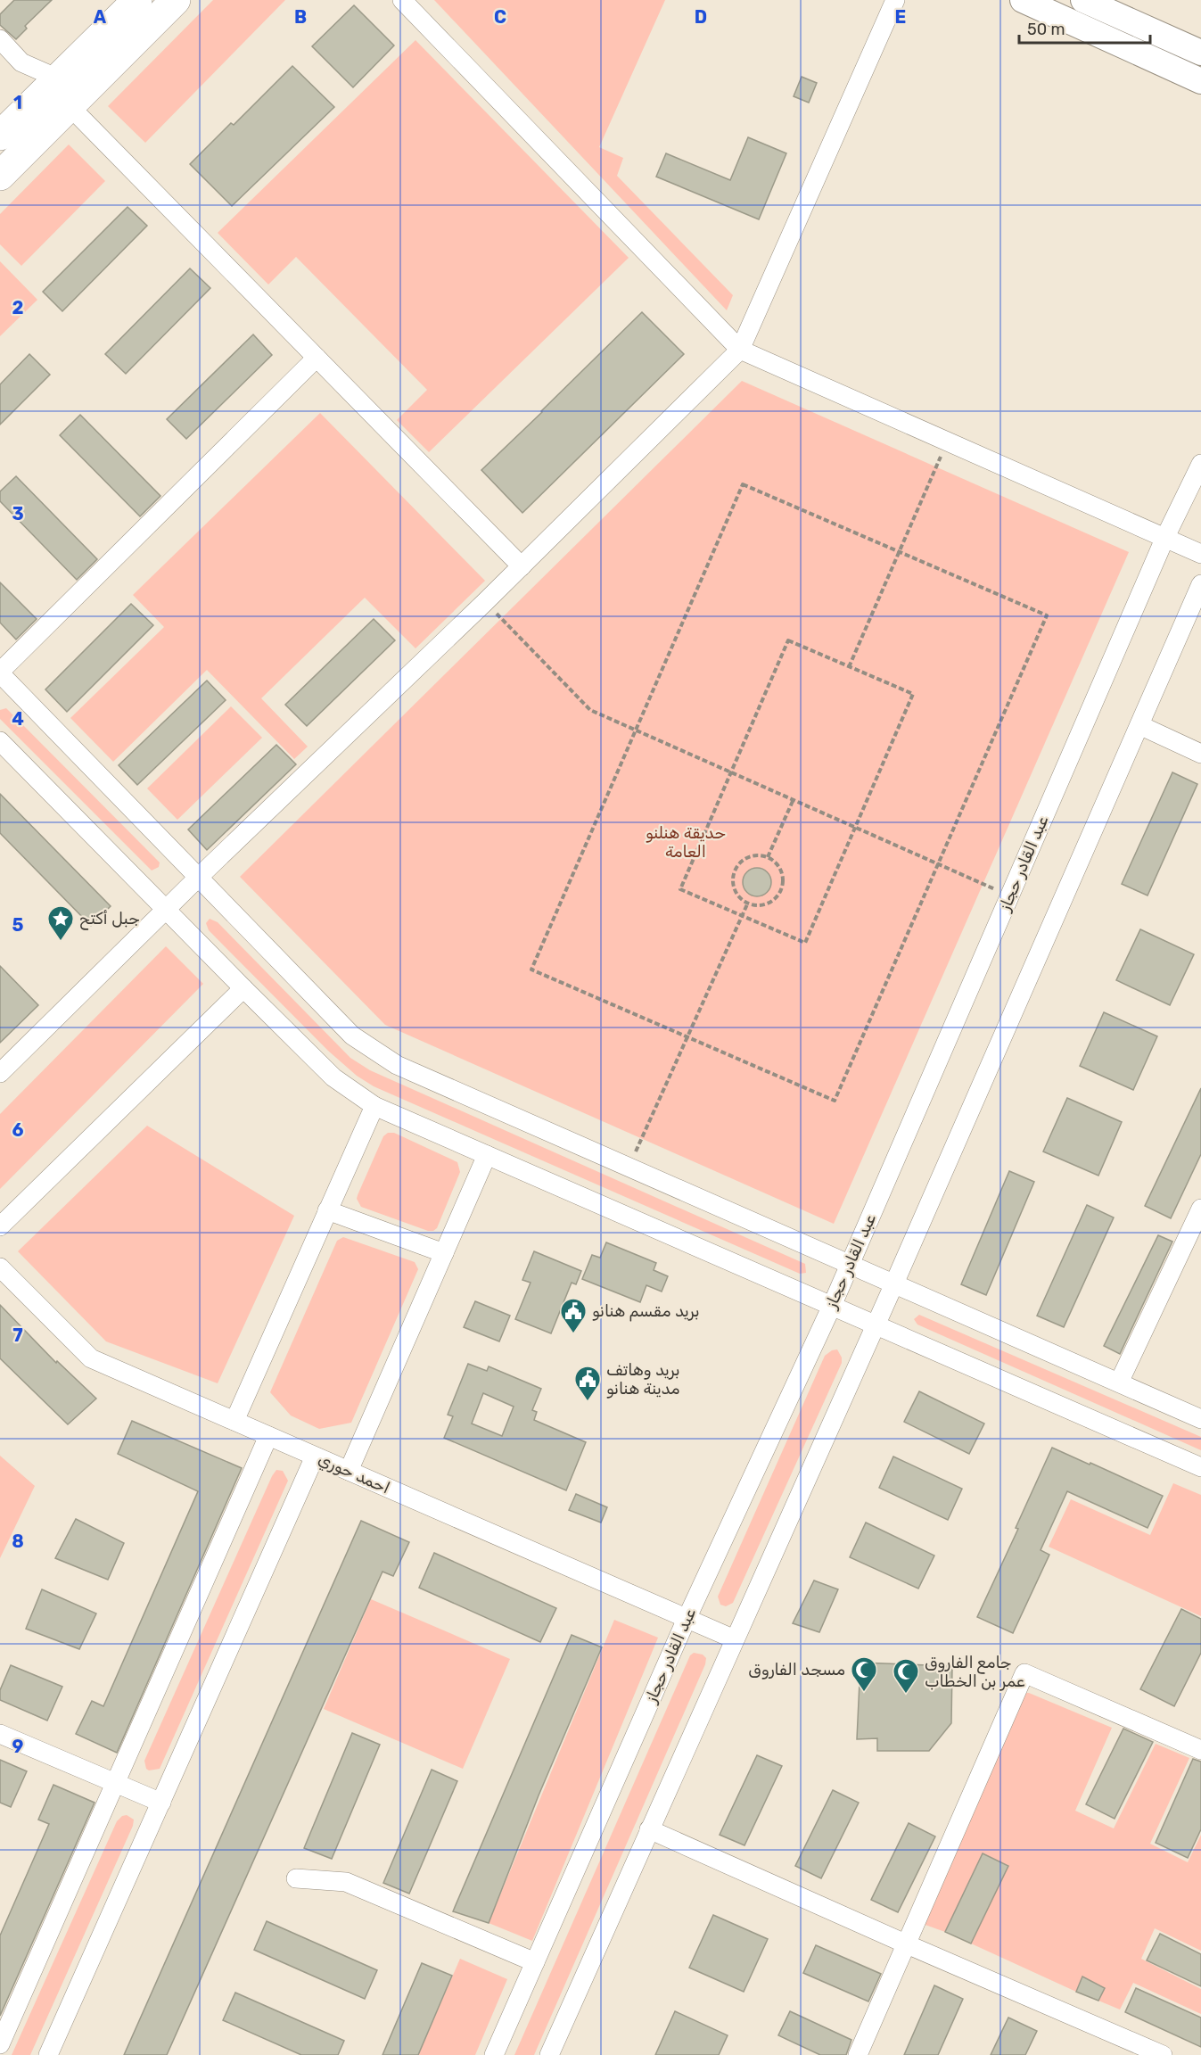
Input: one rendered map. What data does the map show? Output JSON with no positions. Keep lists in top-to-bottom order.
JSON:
{
  "streets": {
    "street": ["عبد القادر حجاز", "احمد حوري"]
  },
  "crossings": [
    ["عبد القادر حجاز", "احمد حوري"]
  ],
  "parks": ["حديقة هنلنو العامة"],
  "places": {
    "place": ["جبل أكتح"],
    "public building": ["بريد مقسم هنانو", "بريد وهاتف مدينة هنانو"],
    "mosque": ["مسجد الفاروق", "جامع الفاروق عمر بن الخطاب"]
  },
  "scale_bar": "50 m",
  "grid": {
    "columns": [
      "A",
      "B",
      "C",
      "D",
      "E"
    ],
    "rows": [
      "1",
      "2",
      "3",
      "4",
      "5",
      "6",
      "7",
      "8",
      "9"
    ]
  }
}
